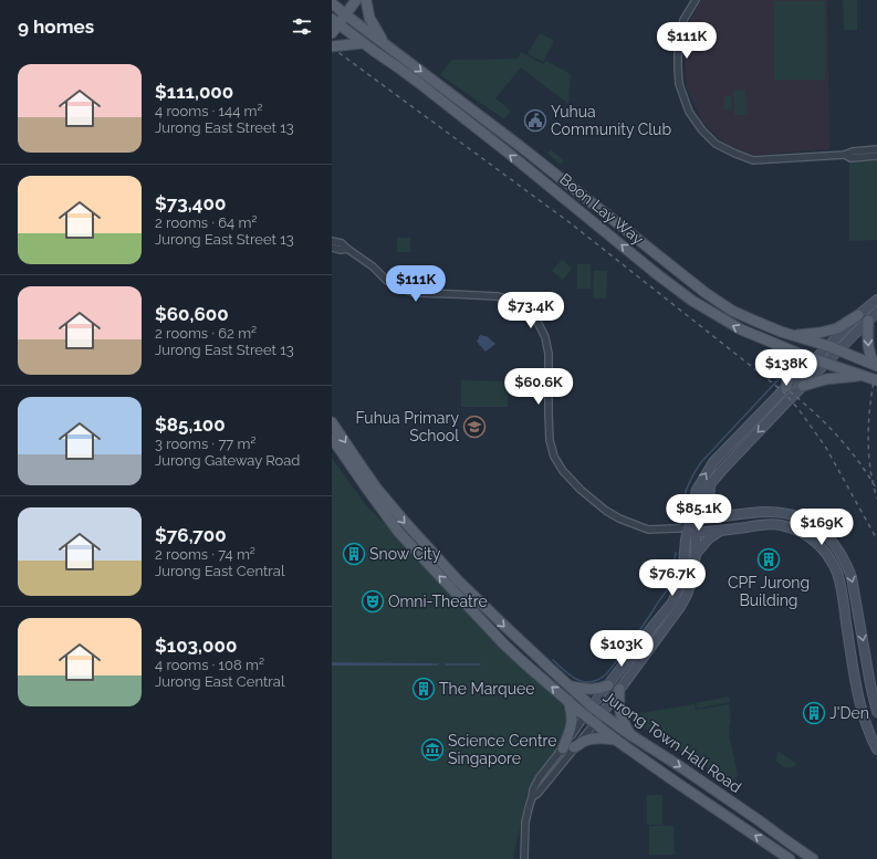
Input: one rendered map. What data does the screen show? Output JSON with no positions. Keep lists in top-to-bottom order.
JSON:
{
  "streets": {
    "main road": ["Boon Lay Way", "Jurong Town Hall Road"]
  },
  "places": {
    "public building": ["Yuhua Community Club"],
    "school or university": ["Fuhua Primary School"],
    "building": [
      "Snow City",
      "CPF Jurong Building",
      "The Marquee",
      "J'Den"
    ],
    "theatre": ["Omni-Theatre"],
    "museum": ["Science Centre Singapore"]
  },
  "page": {
    "heading": "9 homes",
    "price": [
      "$111K",
      "$111K",
      "$73.4K",
      "$138K",
      "$60.6K",
      "$85.1K",
      "$169K",
      "$76.7K",
      "$103K"
    ],
    "list": [
      {
        "name": "$111,000",
        "note": "4 rooms · 144 m² · Jurong East Street 13"
      },
      {
        "name": "$73,400",
        "note": "2 rooms · 64 m² · Jurong East Street 13"
      },
      {
        "name": "$60,600",
        "note": "2 rooms · 62 m² · Jurong East Street 13"
      },
      {
        "name": "$85,100",
        "note": "3 rooms · 77 m² · Jurong Gateway Road"
      },
      {
        "name": "$76,700",
        "note": "2 rooms · 74 m² · Jurong East Central"
      },
      {
        "name": "$103,000",
        "note": "4 rooms · 108 m² · Jurong East Central"
      }
    ]
  }
}
